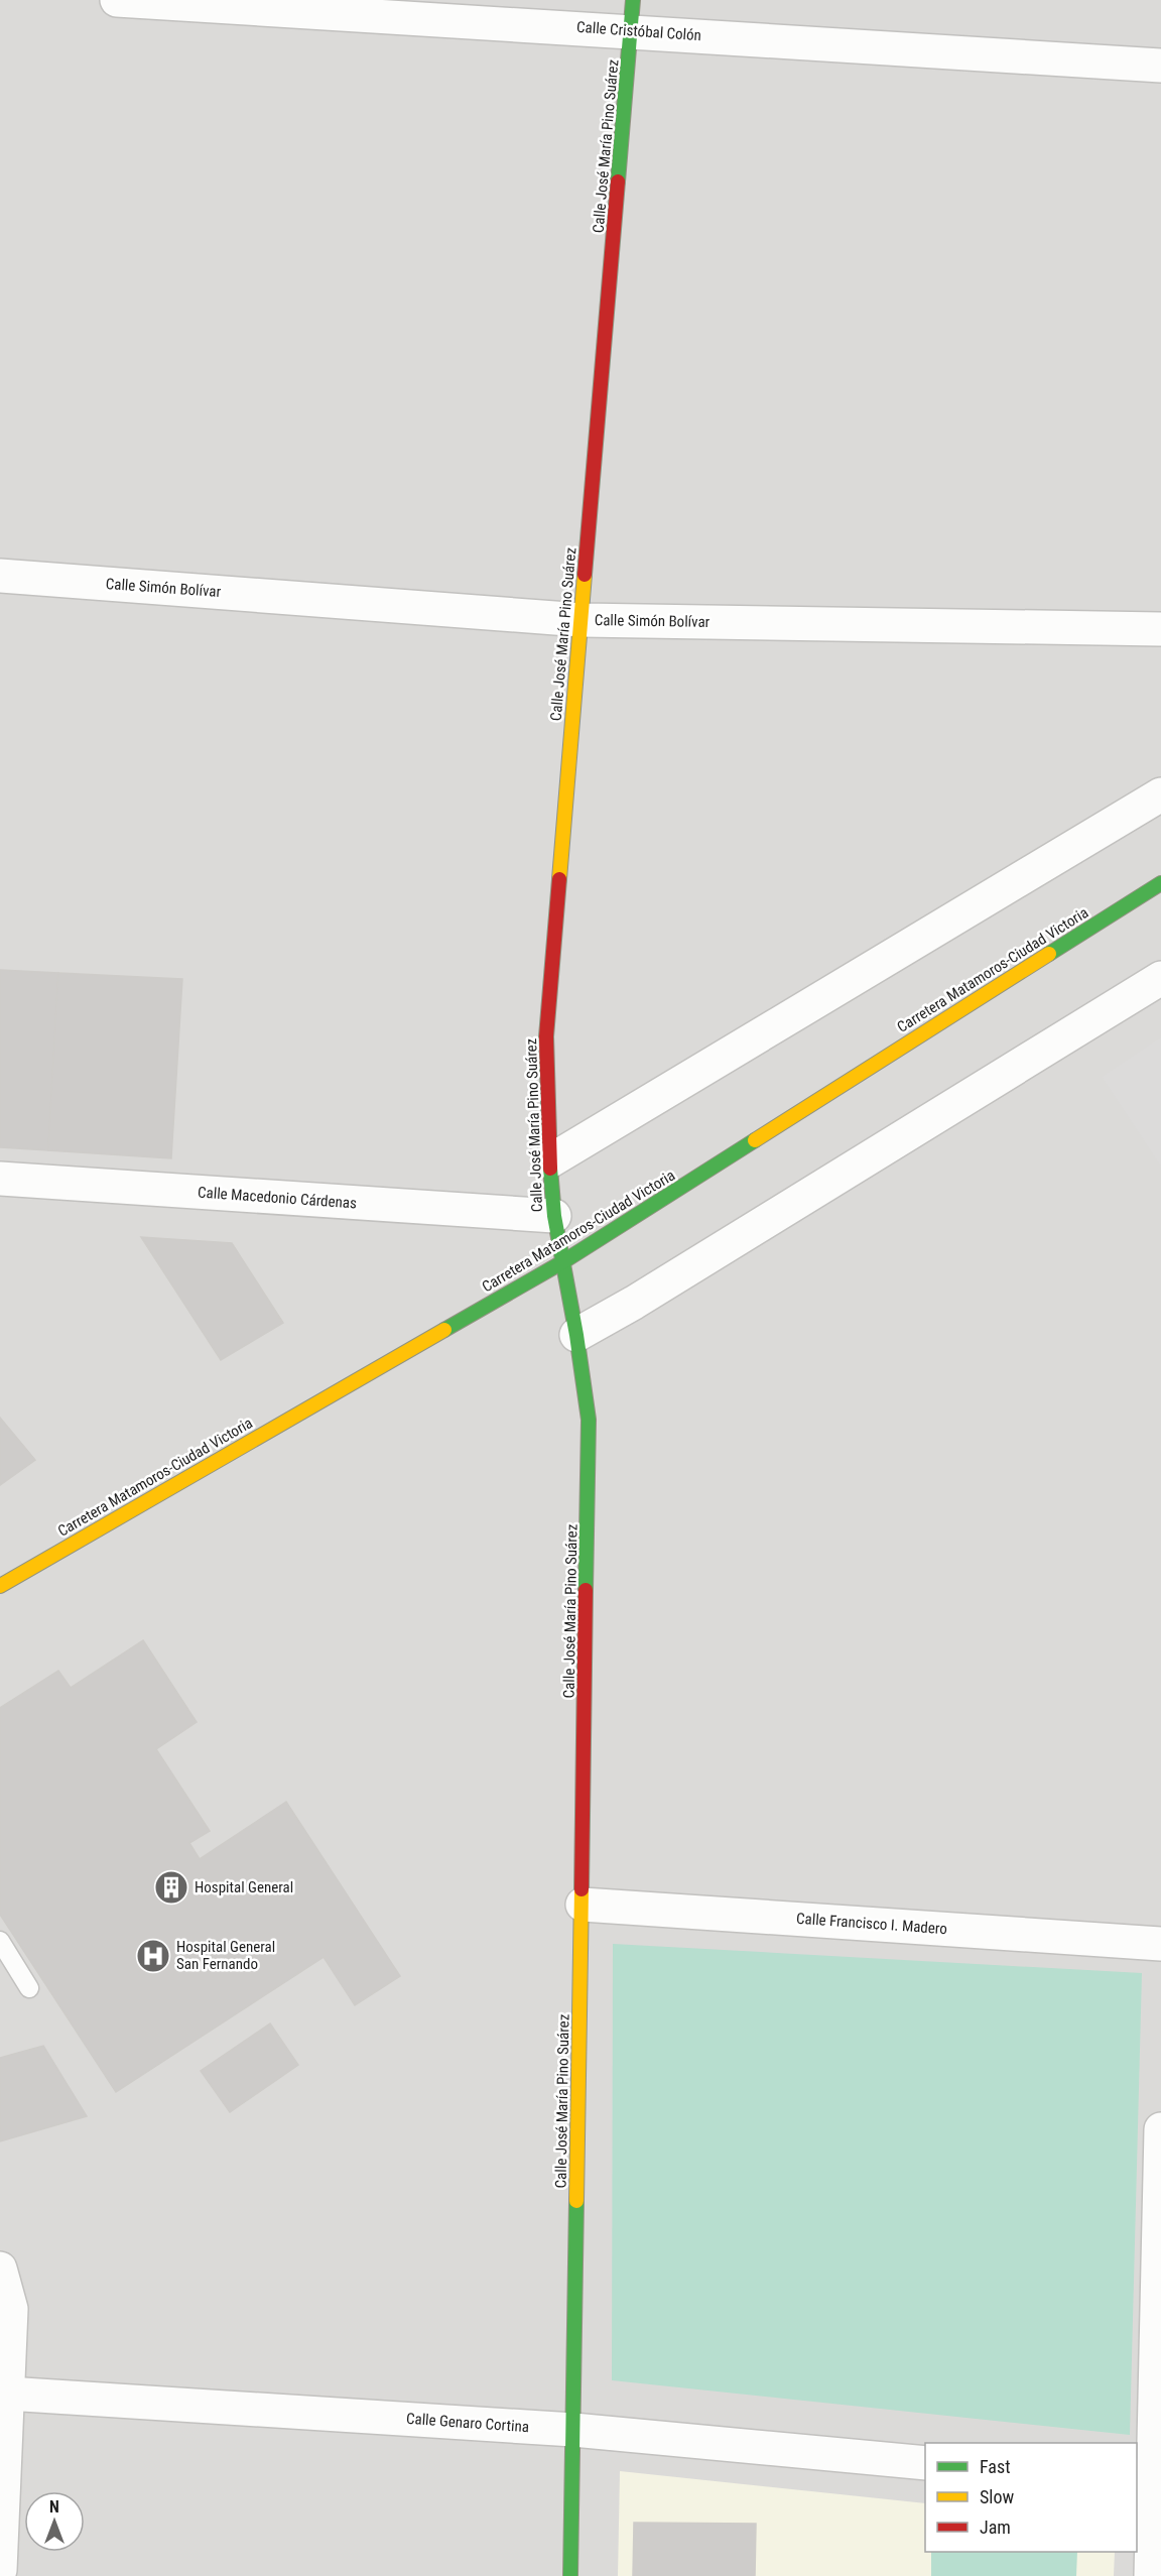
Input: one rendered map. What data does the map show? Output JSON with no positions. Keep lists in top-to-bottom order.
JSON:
{
  "streets": {
    "street": [
      "Calle Cristóbal Colón",
      "Calle José María Pino Suárez",
      "Calle Simón Bolívar",
      "Carretera Matamoros-Ciudad Victoria",
      "Calle Macedonio Cárdenas",
      "Calle Francisco I. Madero",
      "Calle Genaro Cortina"
    ]
  },
  "crossings": [
    ["Calle Cristóbal Colón", "Calle José María Pino Suárez"],
    ["Calle José María Pino Suárez", "Calle Simón Bolívar"],
    ["Calle José María Pino Suárez", "Carretera Matamoros-Ciudad Victoria"],
    ["Calle José María Pino Suárez", "Calle Macedonio Cárdenas"],
    ["Calle José María Pino Suárez", "Calle Francisco I. Madero"],
    ["Calle José María Pino Suárez", "Calle Genaro Cortina"]
  ],
  "places": {
    "building": ["Hospital General"],
    "hospital": ["Hospital General San Fernando"]
  },
  "legend": ["Fast", "Slow", "Jam"],
  "north": "top"
}
